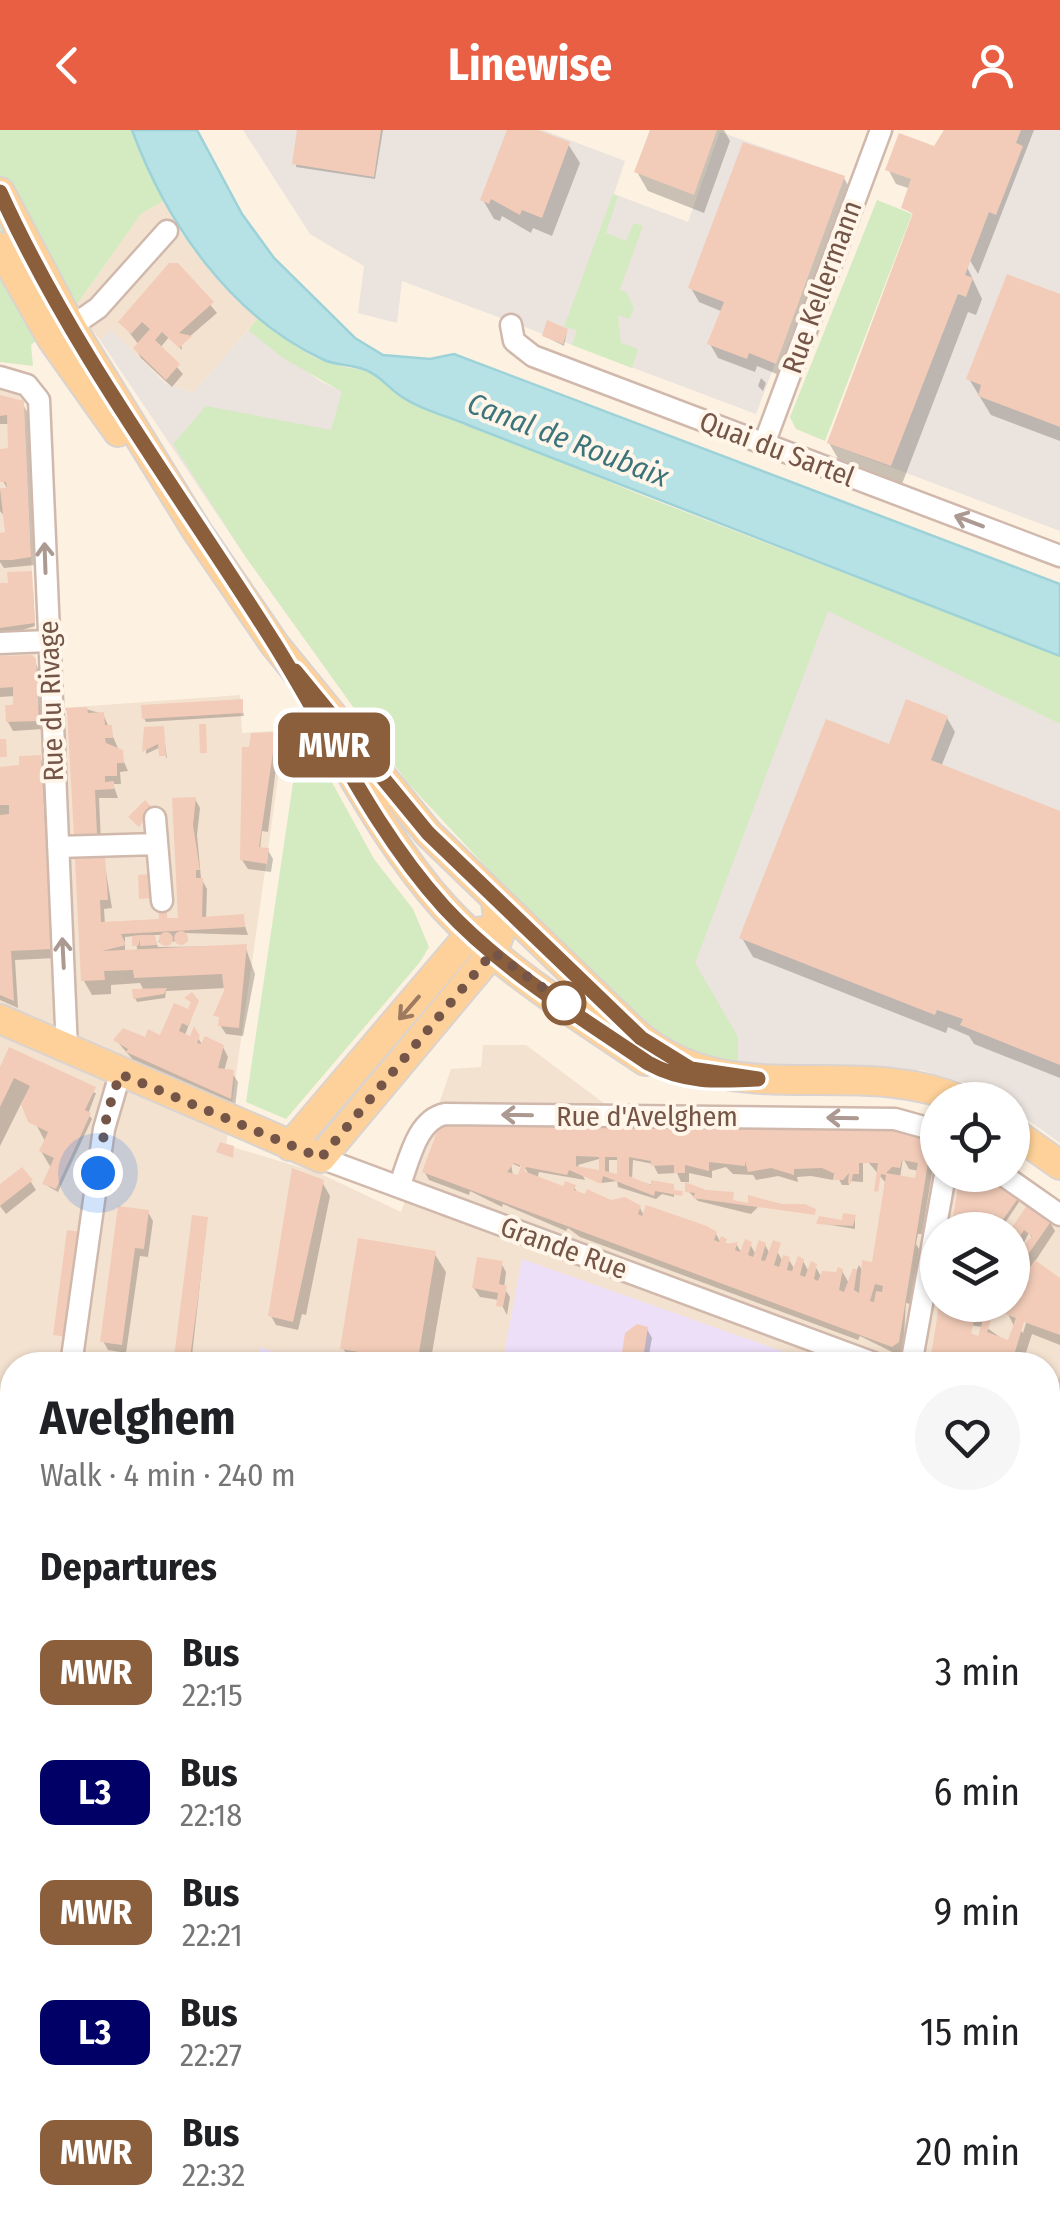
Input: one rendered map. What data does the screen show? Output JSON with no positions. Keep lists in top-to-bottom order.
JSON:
{
  "streets": {
    "main road": ["Grande Rue"],
    "street": [
      "Rue Kellermann",
      "Quai du Sartel",
      "Rue du Rivage",
      "Rue d'Avelghem"
    ]
  },
  "crossings": [
    ["Rue Kellermann", "Quai du Sartel"],
    ["Rue du Rivage", "Grande Rue"],
    ["Rue d'Avelghem", "Grande Rue"]
  ],
  "one_way": ["Quai du Sartel", "Rue du Rivage", "Rue d'Avelghem"],
  "water": ["Canal de Roubaix"],
  "lines": ["bus line MWR"],
  "page": {
    "header": "Linewise",
    "on_map": "MWR",
    "heading": [
      ["Avelghem", "Walk · 4 min · 240 m"],
      "Departures"
    ],
    "list": [
      {
        "mark": "MWR",
        "name": "Bus",
        "note": "22:15",
        "value": "3 min"
      },
      {
        "mark": "L3",
        "name": "Bus",
        "note": "22:18",
        "value": "6 min"
      },
      {
        "mark": "MWR",
        "name": "Bus",
        "note": "22:21",
        "value": "9 min"
      },
      {
        "mark": "L3",
        "name": "Bus",
        "note": "22:27",
        "value": "15 min"
      },
      {
        "mark": "MWR",
        "name": "Bus",
        "note": "22:32",
        "value": "20 min"
      }
    ]
  }
}
